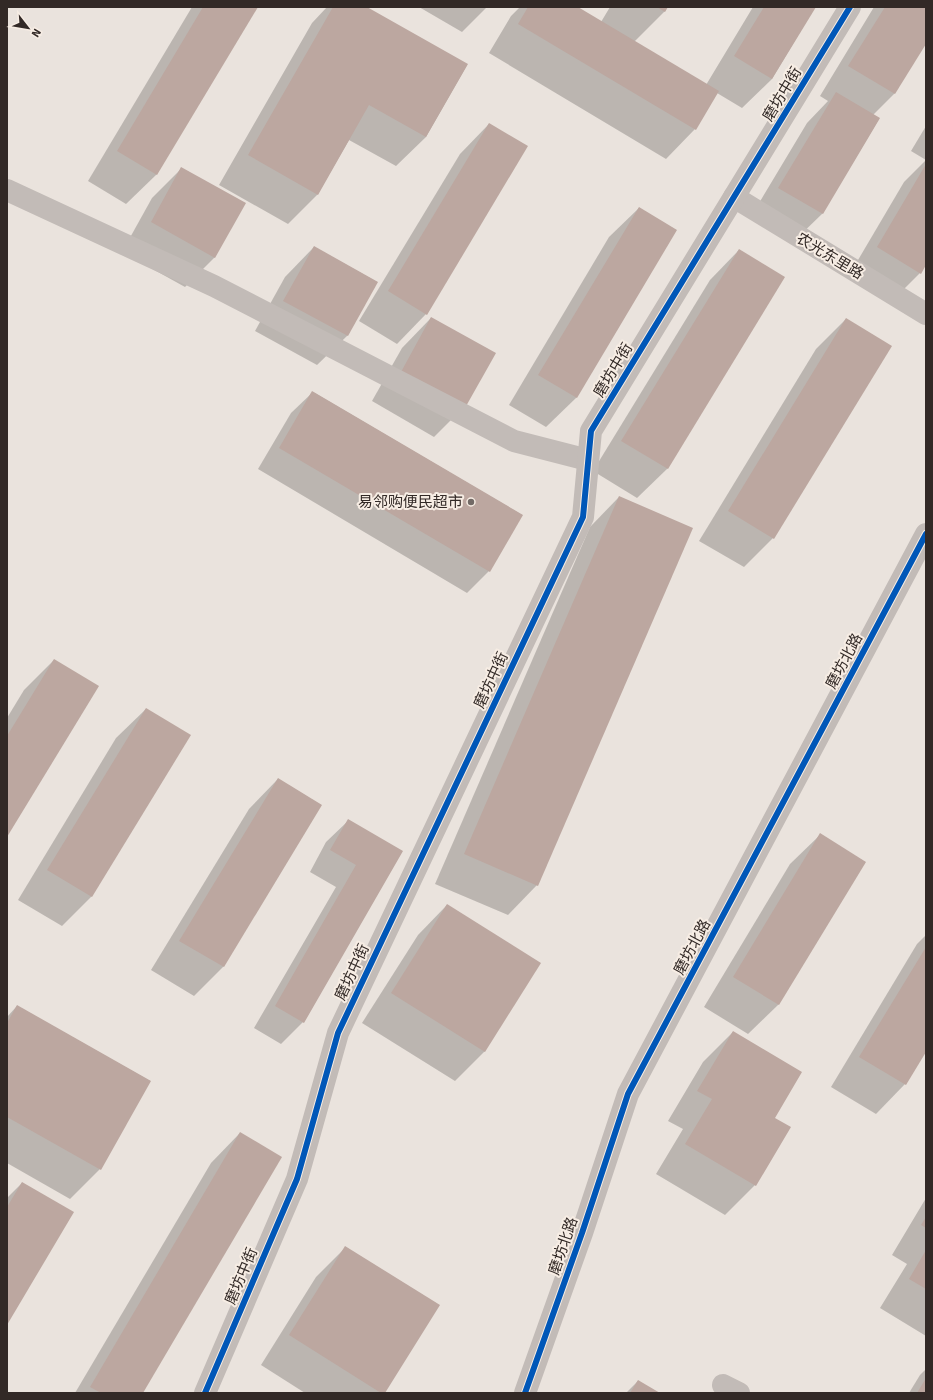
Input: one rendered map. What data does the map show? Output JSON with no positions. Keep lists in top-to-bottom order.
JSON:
{
  "streets": {
    "street": ["磨坊中街", "农光东里路", "磨坊北路"]
  },
  "crossings": [
    ["磨坊中街", "农光东里路"]
  ],
  "places": ["易邻购便民超市"],
  "north": "bottom right"
}
